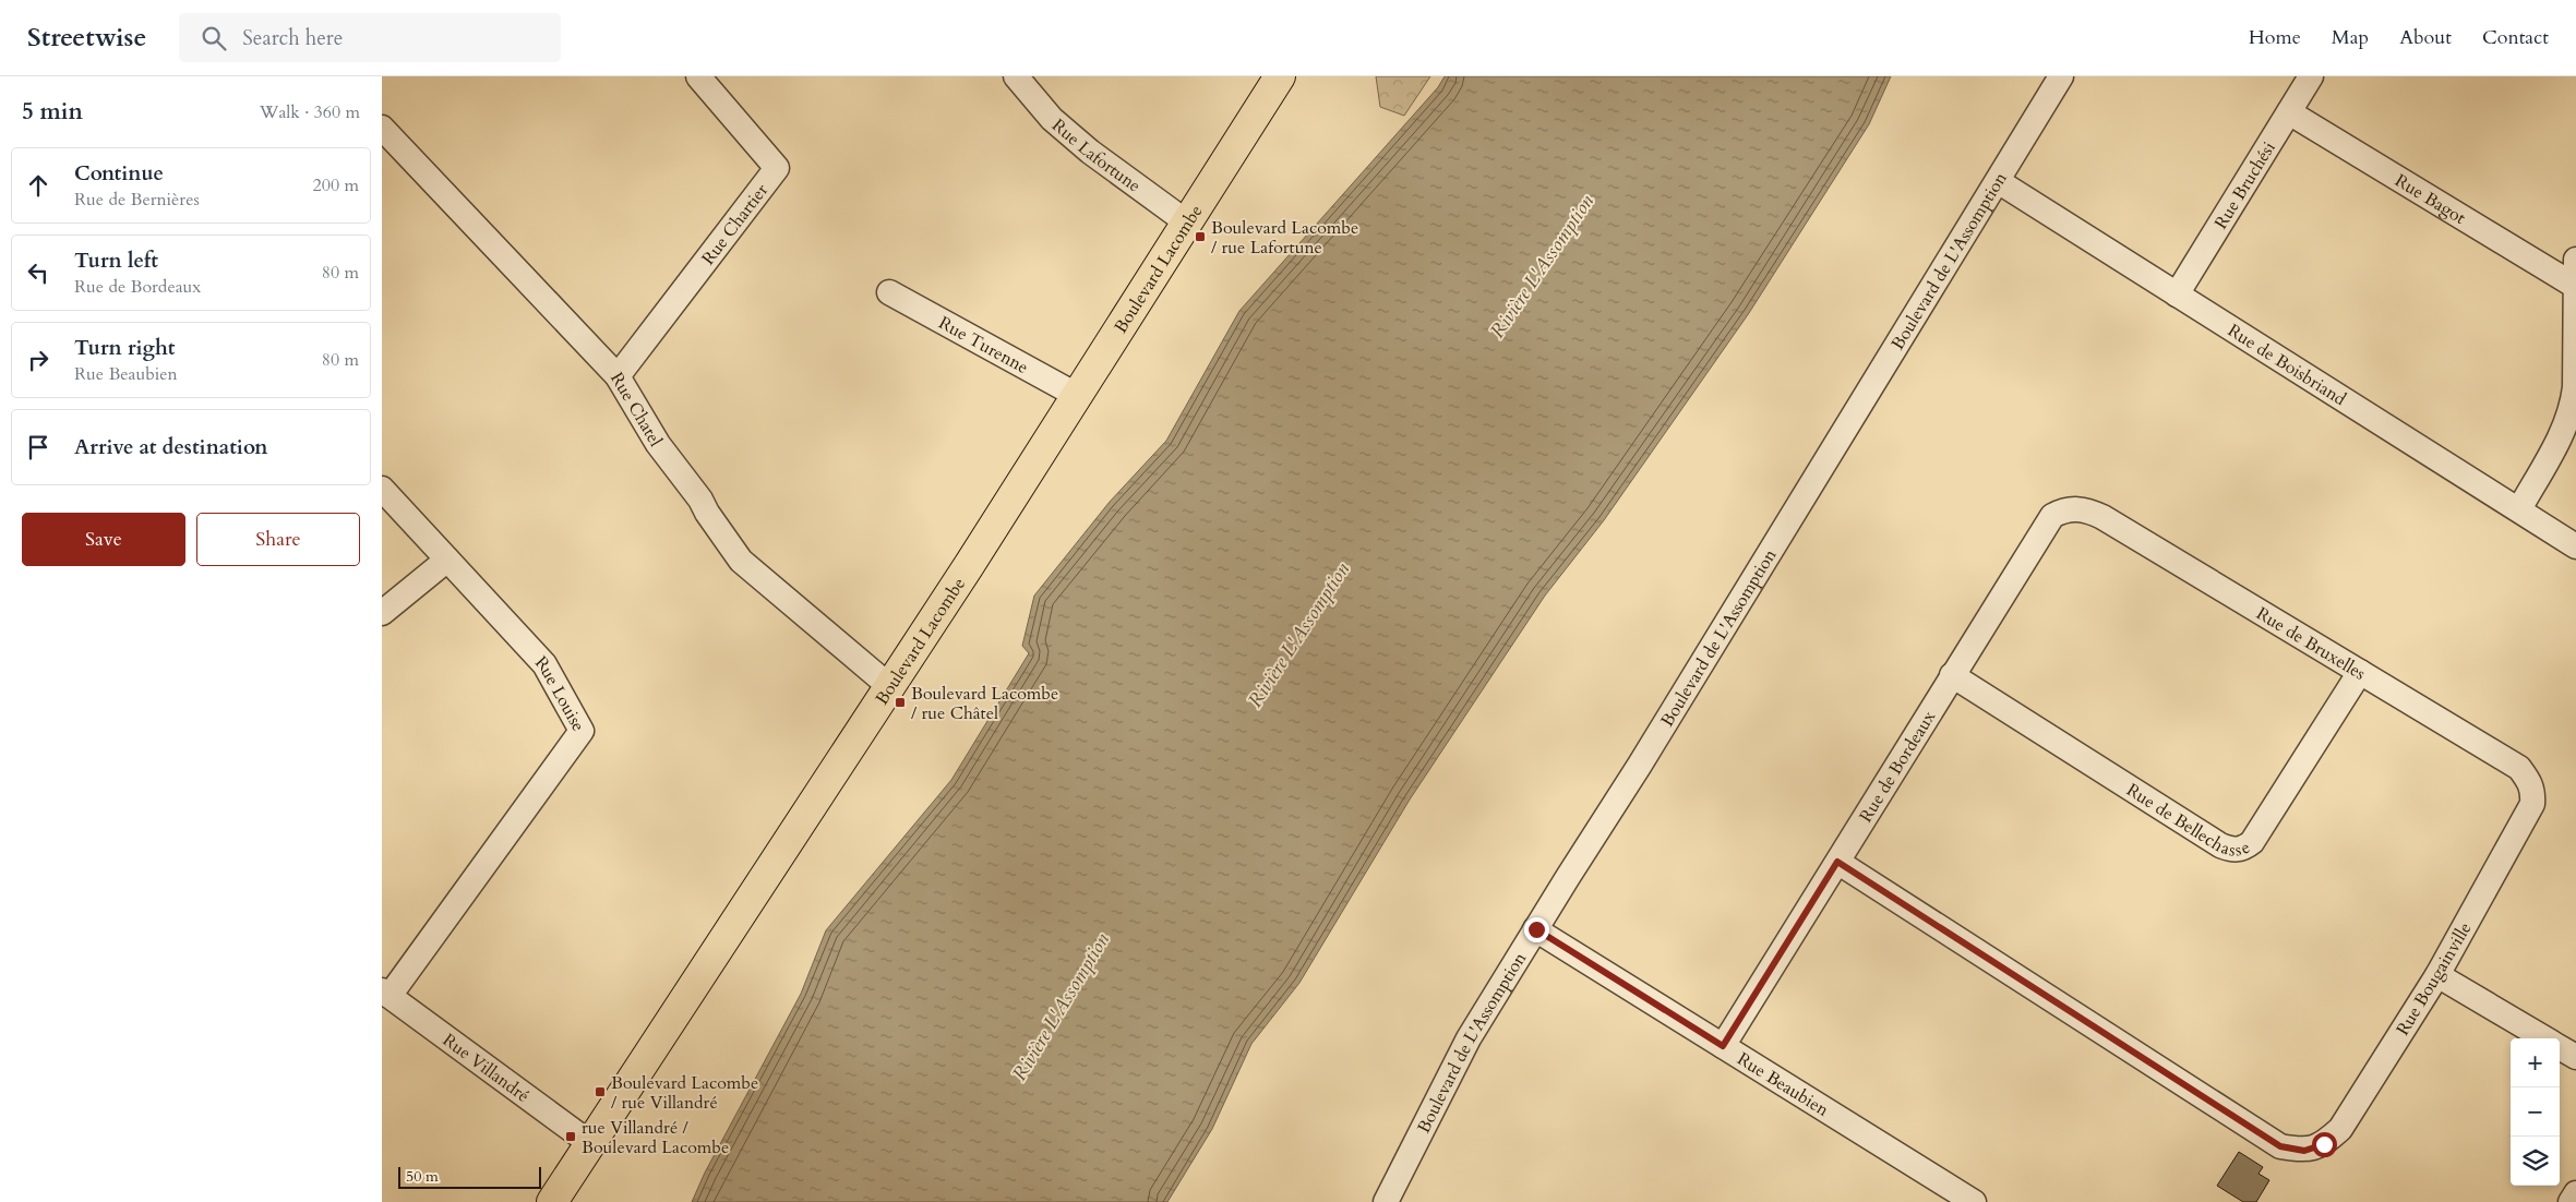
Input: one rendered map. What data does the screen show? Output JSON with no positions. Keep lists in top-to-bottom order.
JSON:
{
  "streets": {
    "main road": ["Boulevard Lacombe"],
    "street": [
      "Rue Lafortune",
      "Rue Bruchési",
      "Rue Bagot",
      "Rue Chartier",
      "Boulevard de L'Assomption",
      "Rue Turenne",
      "Rue de Boisbriand",
      "Rue Chatel",
      "Rue de Bruxelles",
      "Rue Louise",
      "Rue de Bordeaux",
      "Rue de Bellechasse",
      "Rue Bougainville",
      "Rue Villandré",
      "Rue Beaubien"
    ]
  },
  "crossings": [
    ["Rue Lafortune", "Boulevard Lacombe"],
    ["Rue Bruchési", "Rue Bagot"],
    ["Rue Bruchési", "Rue de Boisbriand"],
    ["Rue Chartier", "Rue Chatel"],
    ["Boulevard de L'Assomption", "Rue de Boisbriand"],
    ["Boulevard de L'Assomption", "Rue Beaubien"],
    ["Boulevard Lacombe", "Rue Turenne"],
    ["Boulevard Lacombe", "Rue Chatel"],
    ["Boulevard Lacombe", "Rue Villandré"],
    ["Rue de Bruxelles", "Rue de Bordeaux"],
    ["Rue de Bruxelles", "Rue de Bellechasse"],
    ["Rue de Bruxelles", "Rue Bougainville"],
    ["Rue Louise", "Rue Villandré"],
    ["Rue de Bordeaux", "Rue de Bellechasse"],
    ["Rue de Bordeaux", "Rue Bougainville"],
    ["Rue de Bordeaux", "Rue Beaubien"]
  ],
  "water": ["Rivière L'Assomption"],
  "places": {
    "transit": [
      "Boulevard Lacombe / rue Lafortune",
      "Boulevard Lacombe / rue Châtel",
      "Boulevard Lacombe / rue Villandré",
      "rue Villandré / Boulevard Lacombe"
    ]
  },
  "scale_bar": "50 m",
  "page": {
    "header": "Streetwise",
    "search": "Search here",
    "nav": [
      "Home",
      "Map",
      "About",
      "Contact"
    ],
    "heading": ["5 min", "Walk · 360 m"],
    "list": [
      ["Continue", "Rue de Bernières", "200 m"],
      ["Turn left", "Rue de Bordeaux", "80 m"],
      ["Turn right", "Rue Beaubien", "80 m"],
      "Arrive at destination"
    ],
    "buttons": ["Save", "Share"],
    "map_buttons": ["+", "−"],
    "scale": "50 m"
  }
}
